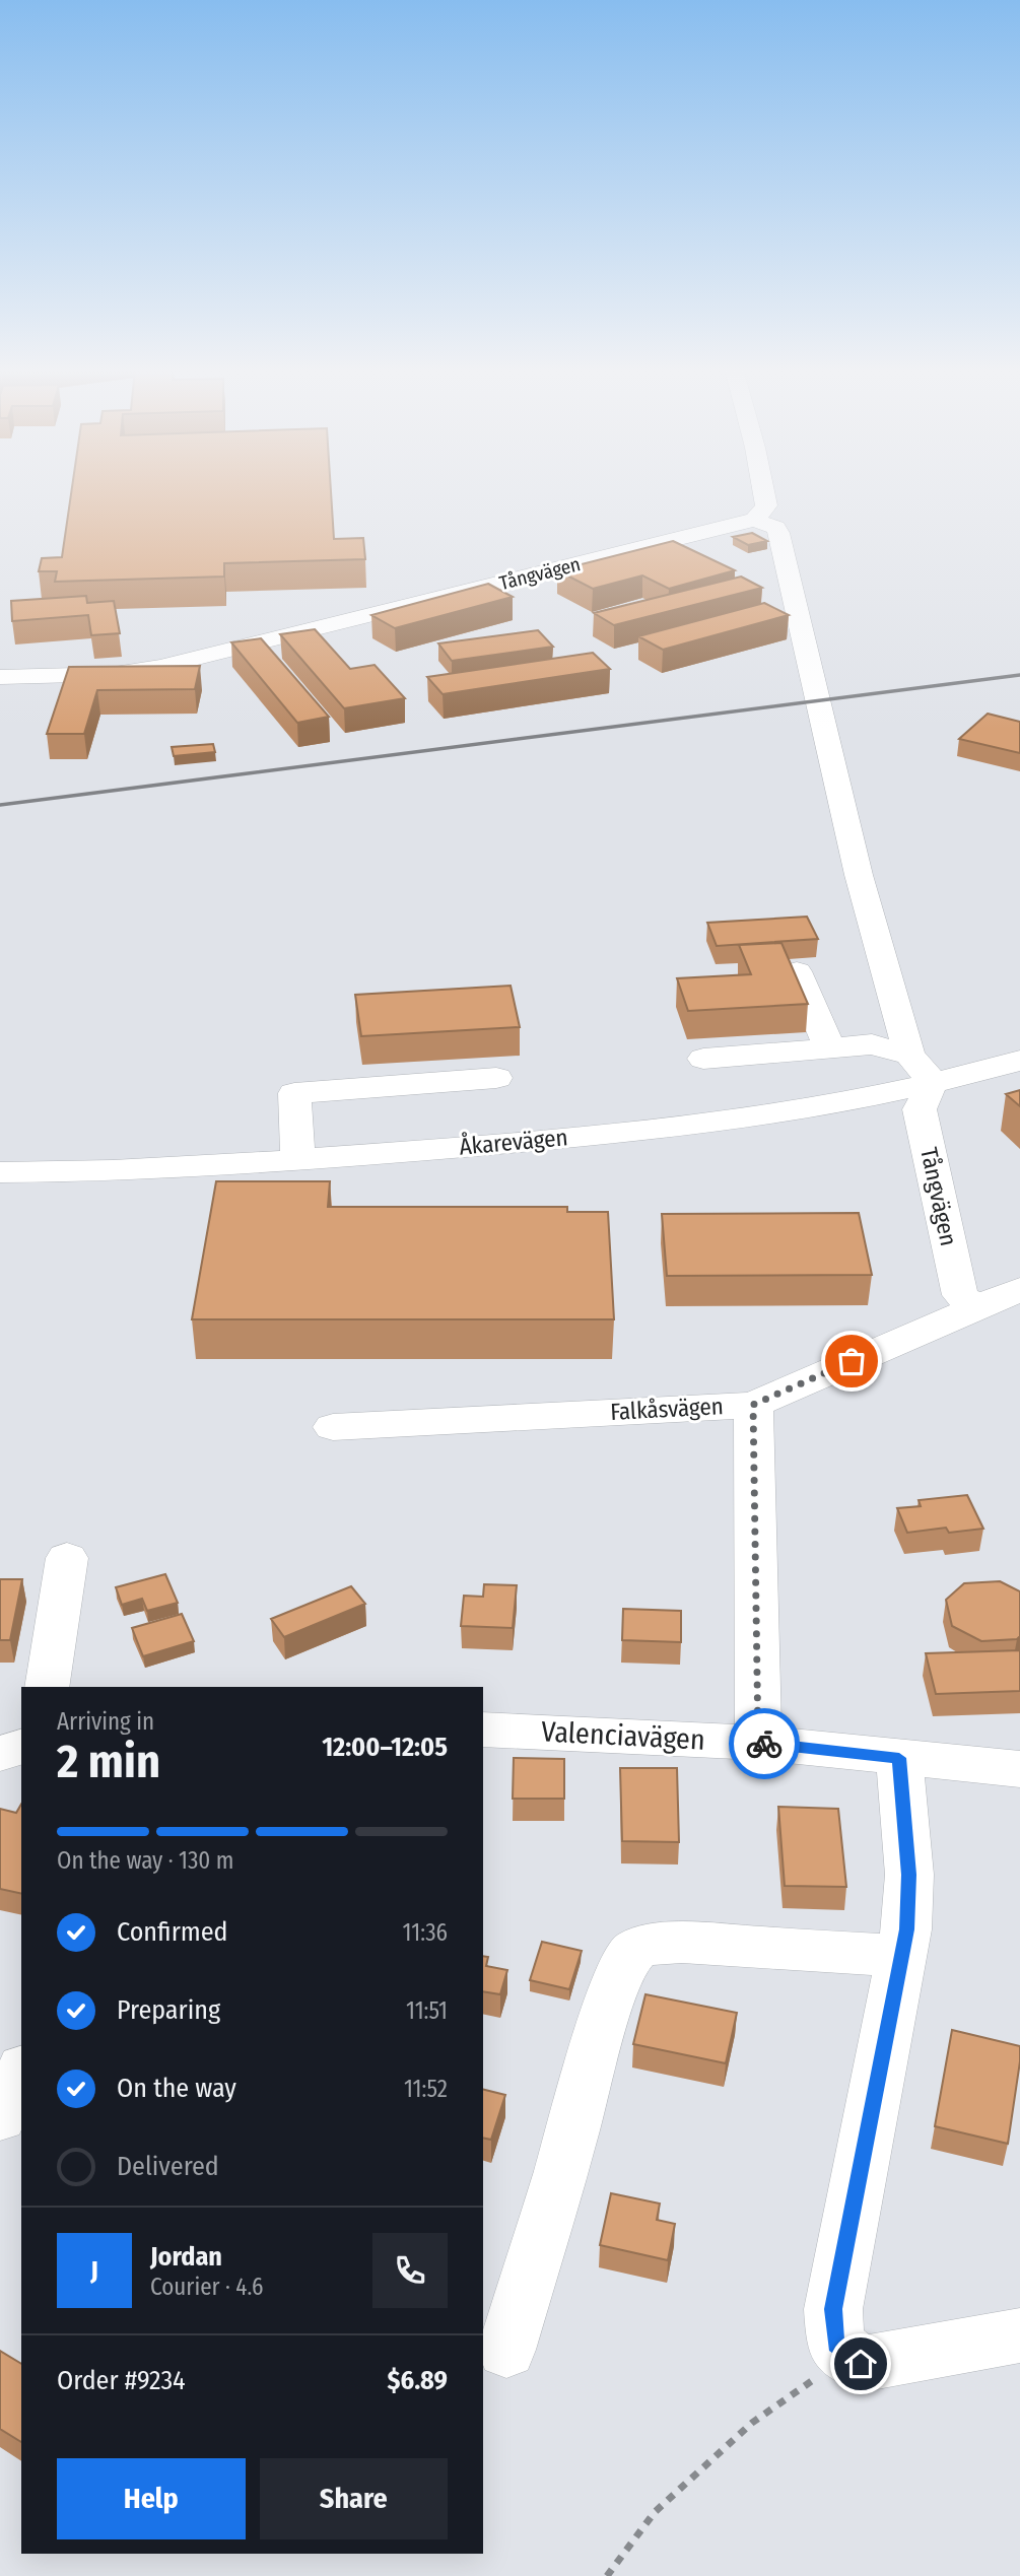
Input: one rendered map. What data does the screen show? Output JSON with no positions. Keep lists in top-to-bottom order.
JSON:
{
  "streets": {
    "street": [
      "Tångvägen",
      "Åkarevägen",
      "Falkåsvägen",
      "Valenciavägen"
    ]
  },
  "crossings": [
    ["Tångvägen", "Åkarevägen"],
    ["Tångvägen", "Falkåsvägen"]
  ],
  "page": {
    "heading": ["2 min", "Arriving in", "12:00–12:05"],
    "panel": [
      "Jordan",
      "Courier · 4.6",
      "Order #9234",
      "$6.89"
    ],
    "bar": "On the way · 130 m",
    "list": [
      ["Confirmed", "11:36"],
      ["Preparing", "11:51"],
      ["On the way", "11:52"],
      "Delivered"
    ],
    "round": "J",
    "buttons": ["Help", "Share"]
  }
}
